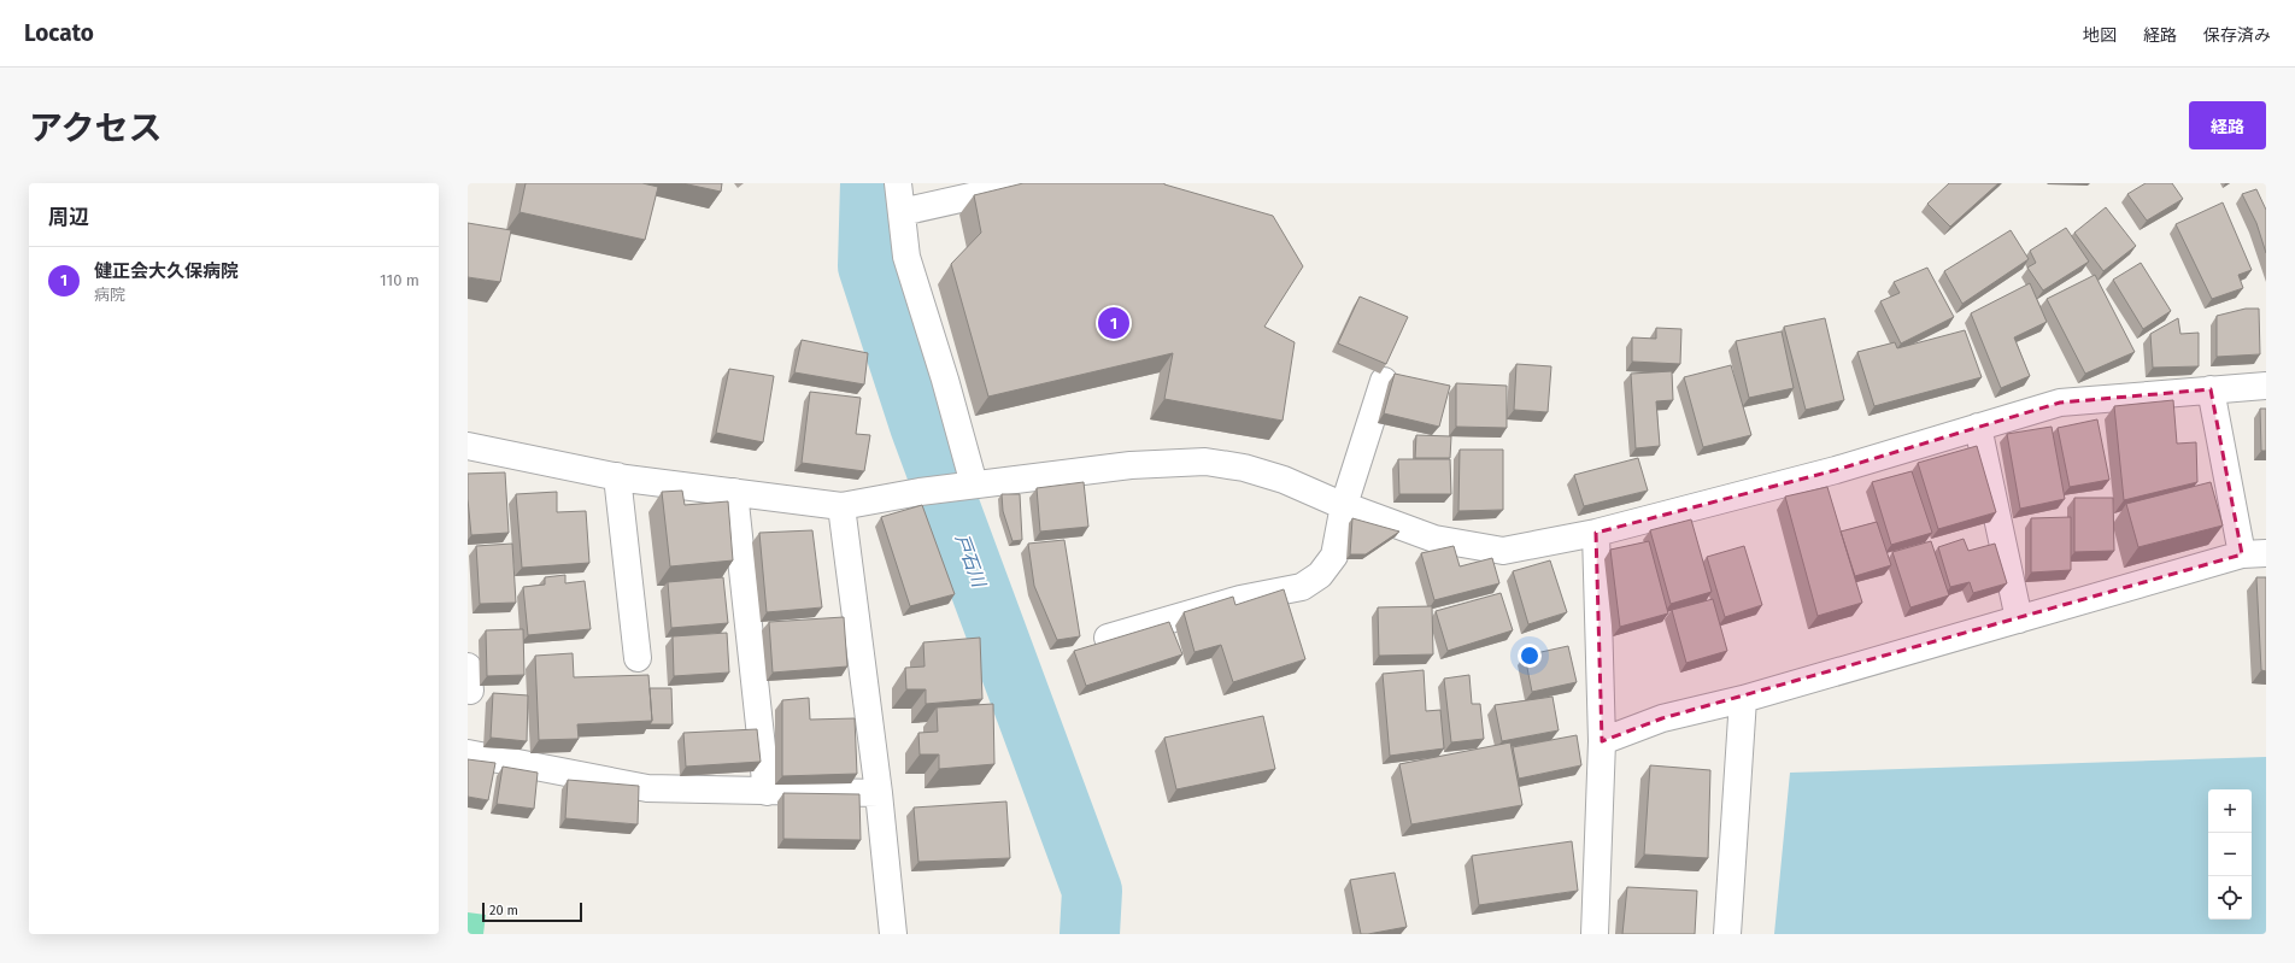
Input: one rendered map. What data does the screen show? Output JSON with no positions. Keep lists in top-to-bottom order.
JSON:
{
  "water": ["戸石川"],
  "scale_bar": "20 m",
  "page": {
    "header": "Locato",
    "nav": ["地図", "経路", "保存済み"],
    "title": "アクセス",
    "buttons": "経路",
    "heading": "周辺",
    "list": [
      {
        "mark": "1",
        "name": "健正会大久保病院",
        "note": "病院",
        "value": "110 m"
      }
    ],
    "pins": "1",
    "map_buttons": ["+", "−"],
    "scale": "20 m"
  }
}
